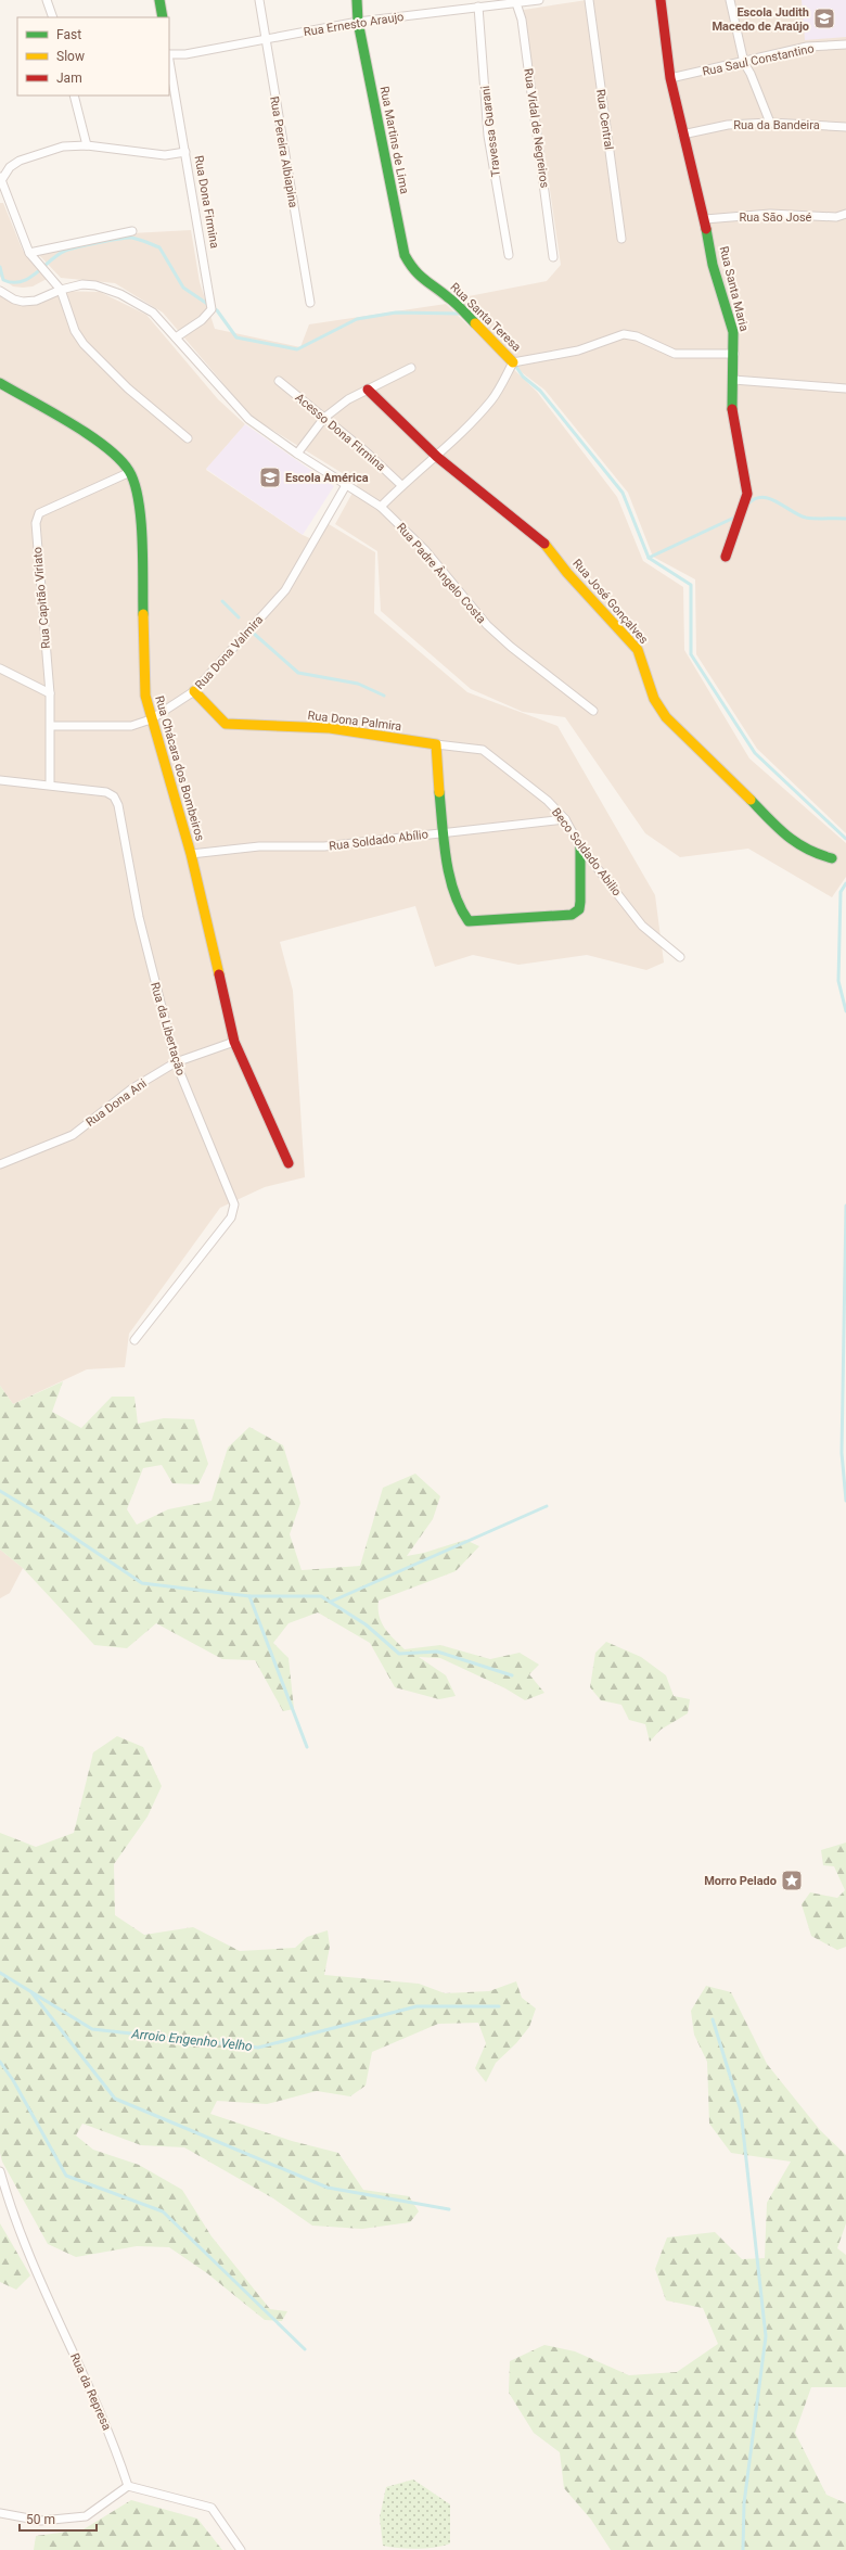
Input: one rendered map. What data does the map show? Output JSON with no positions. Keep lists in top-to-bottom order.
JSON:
{
  "streets": {
    "street": [
      "Rua Ernesto Araujo",
      "Rua Saul Constantino",
      "Rua Central",
      "Rua da Bandeira",
      "Rua Vidal de Negreiros",
      "Travessa Guarani",
      "Rua Martins de Lima",
      "Rua Pereira Albiapina",
      "Rua Dona Firmina",
      "Rua São José",
      "Rua Santa Maria",
      "Rua Santa Teresa",
      "Acesso Dona Firmina",
      "Rua Padre Ângelo Costa",
      "Rua Capitão Viriato",
      "Rua José Gonçalves",
      "Rua Dona Valmira",
      "Rua Dona Palmira",
      "Rua Chácara dos Bombeiros",
      "Rua Soldado Abílio",
      "Beco Soldado Abilio",
      "Rua da Libertação",
      "Rua Dona Ani",
      "Rua da Represa"
    ]
  },
  "crossings": [
    ["Rua Ernesto Araujo", "Rua Vidal de Negreiros"],
    ["Rua Ernesto Araujo", "Travessa Guarani"],
    ["Rua Ernesto Araujo", "Rua Martins de Lima"],
    ["Rua Ernesto Araujo", "Rua Pereira Albiapina"],
    ["Rua Saul Constantino", "Rua Santa Maria"],
    ["Rua da Bandeira", "Rua Santa Maria"],
    ["Rua Martins de Lima", "Rua Santa Teresa"],
    ["Rua Dona Firmina", "Rua Padre Ângelo Costa"],
    ["Rua São José", "Rua Santa Maria"],
    ["Rua Santa Maria", "Rua Santa Teresa"],
    ["Rua Padre Ângelo Costa", "Rua Dona Valmira"],
    ["Rua Capitão Viriato", "Rua Dona Valmira"],
    ["Rua Capitão Viriato", "Rua Chácara dos Bombeiros"],
    ["Rua Capitão Viriato", "Rua da Libertação"],
    ["Rua Dona Valmira", "Rua Dona Palmira"],
    ["Rua Dona Valmira", "Rua Chácara dos Bombeiros"],
    ["Rua Dona Palmira", "Beco Soldado Abilio"],
    ["Rua Chácara dos Bombeiros", "Rua Soldado Abílio"],
    ["Rua Chácara dos Bombeiros", "Rua Dona Ani"],
    ["Rua Soldado Abílio", "Beco Soldado Abilio"],
    ["Rua da Libertação", "Rua Dona Ani"]
  ],
  "water": ["Arroio Engenho Velho"],
  "places": {
    "school or university": ["Escola Judith Macedo de Araújo", "Escola América"],
    "place": ["Morro Pelado"]
  },
  "legend": ["Fast", "Slow", "Jam"],
  "scale_bar": "50 m"
}
